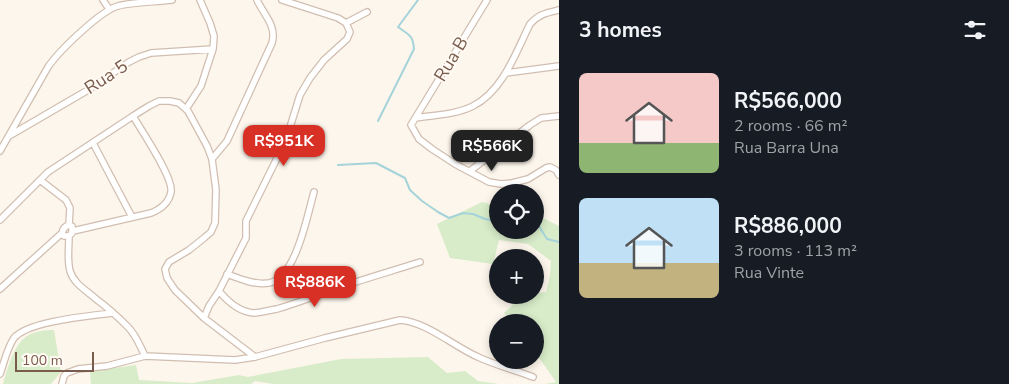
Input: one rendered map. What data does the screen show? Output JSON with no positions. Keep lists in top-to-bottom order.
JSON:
{
  "streets": {
    "street": ["Rua B", "Rua 5"]
  },
  "scale_bar": "100 m",
  "page": {
    "heading": "3 homes",
    "list": [
      {
        "name": "R$566,000",
        "note": "2 rooms · 66 m² · Rua Barra Una"
      },
      {
        "name": "R$886,000",
        "note": "3 rooms · 113 m² · Rua Vinte"
      }
    ],
    "price": ["R$951K", "R$566K", "R$886K"],
    "map_buttons": ["+", "−"],
    "scale": "100 m"
  }
}
